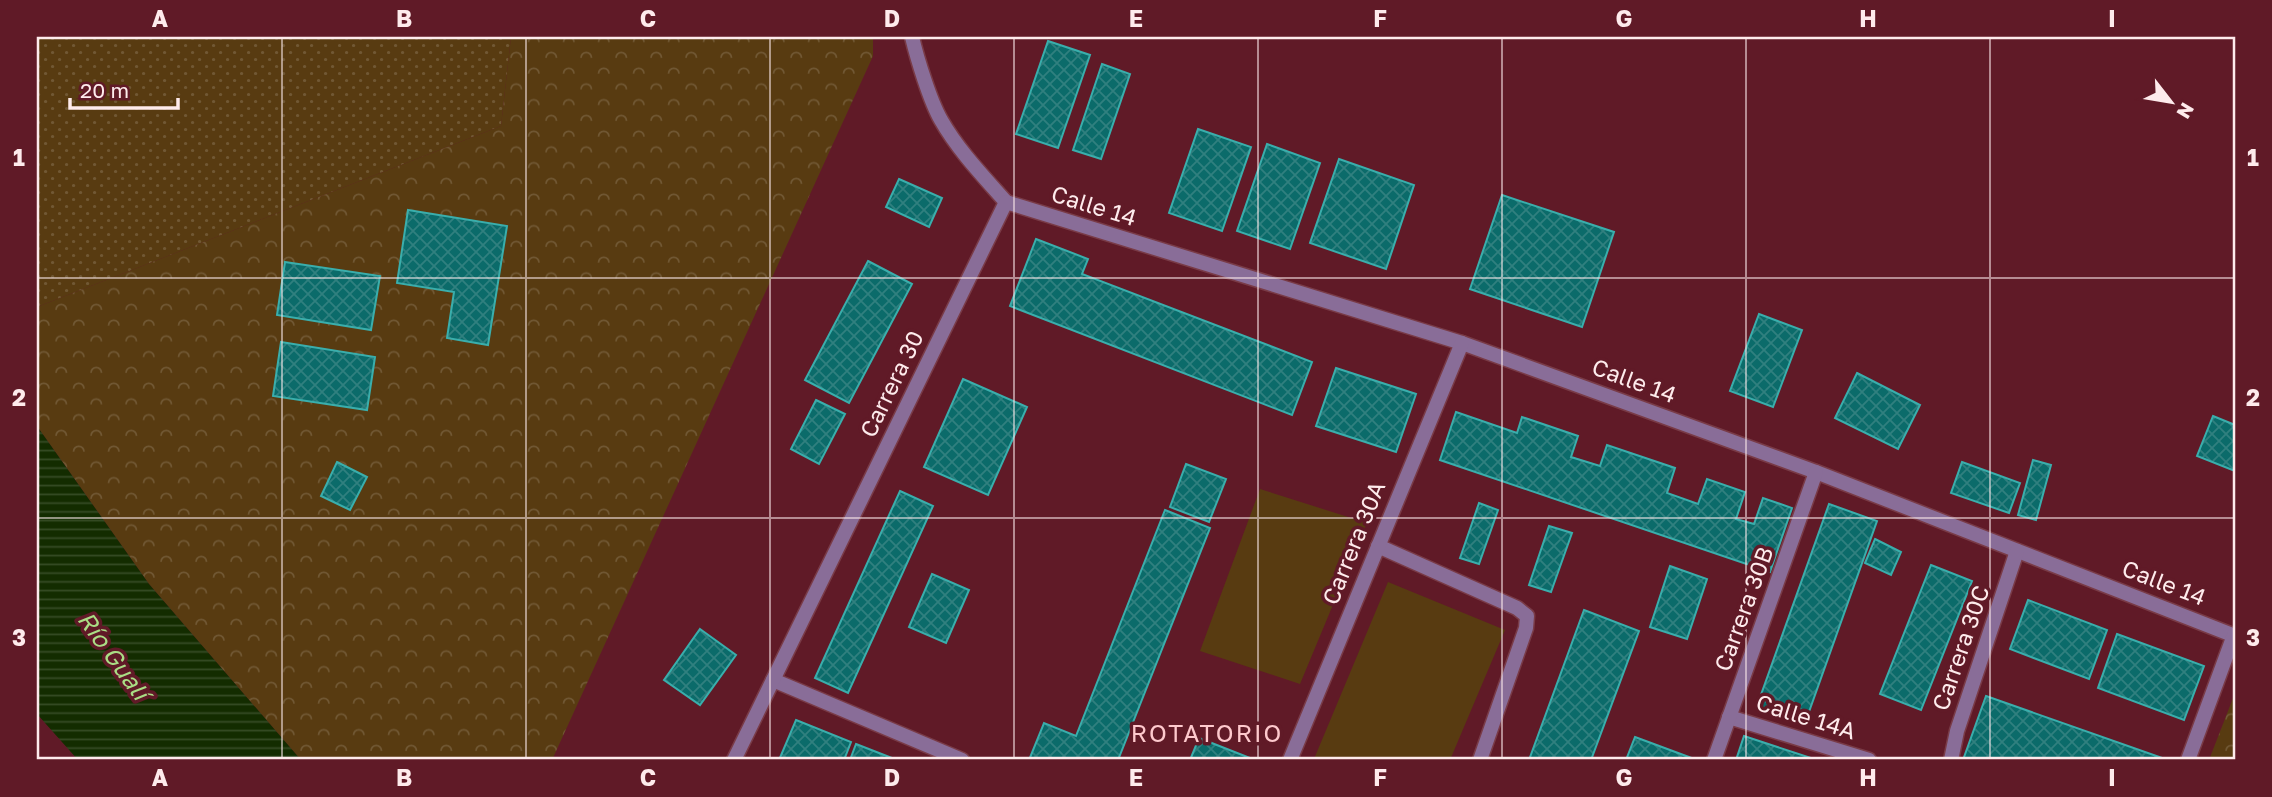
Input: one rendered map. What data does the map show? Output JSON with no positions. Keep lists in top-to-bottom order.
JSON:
{
  "streets": {
    "street": [
      "Calle 14",
      "Carrera 30",
      "Carrera 30A",
      "Carrera 30B",
      "Carrera 30C",
      "Calle 14A"
    ]
  },
  "crossings": [
    ["Calle 14", "Carrera 30"],
    ["Calle 14", "Carrera 30A"],
    ["Calle 14", "Carrera 30B"],
    ["Calle 14", "Carrera 30C"],
    ["Carrera 30B", "Calle 14A"]
  ],
  "districts": ["ROTATORIO"],
  "water": ["Río Gualí"],
  "scale_bar": "20 m",
  "north": "bottom right",
  "grid": {
    "columns": [
      "A",
      "B",
      "C",
      "D",
      "E",
      "F",
      "G",
      "H",
      "I"
    ],
    "rows": ["1", "2", "3"]
  }
}
